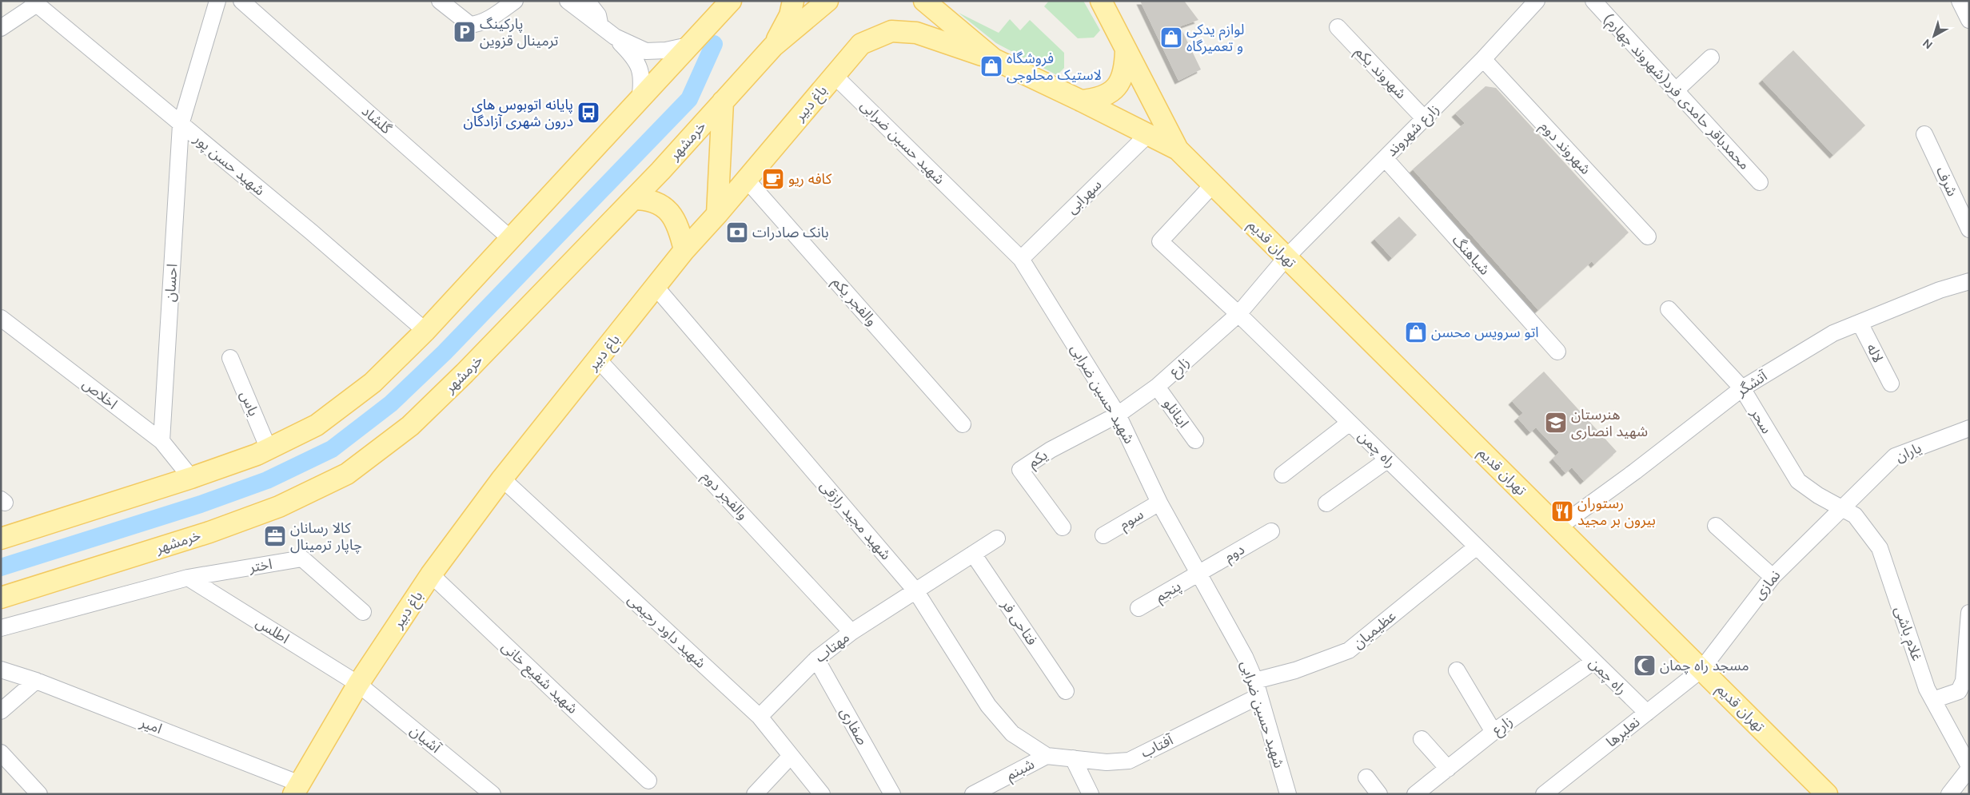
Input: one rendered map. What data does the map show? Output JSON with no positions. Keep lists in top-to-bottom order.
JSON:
{
  "streets": {
    "main road": ["باغ دبیر", "خرمشهر", "تهران قدیم"],
    "street": [
      "شهروند یکم",
      "محمدباقر حامدی فرد(شهروند چهارم)",
      "گلشاد",
      "زارع شهروند",
      "شهید حسین ضرابی",
      "شهروند دوم",
      "شهید حسن پور",
      "شرف",
      "سهرابی",
      "شباهنگ",
      "احسان",
      "والفجر یکم",
      "لاله",
      "زارع",
      "آتشگر",
      "اخلاص",
      "یاس",
      "اینانلو",
      "سحر",
      "راه چمن",
      "یاران",
      "یکم",
      "والفجر دوم",
      "سوم",
      "شهید مجید رازقی",
      "دوم",
      "اختر",
      "نمازی",
      "پنجم",
      "فتاحی فر",
      "عظیمیان",
      "اطلس",
      "شهید داود رحیمی",
      "غلام باشی",
      "مهتاب",
      "شهید شفیع خانی",
      "امیر",
      "صفاری",
      "نعلبرها",
      "آشیان",
      "آفتاب",
      "شبنم"
    ]
  },
  "crossings": [
    ["شهروند یکم", "زارع شهروند"],
    ["باغ دبیر", "شهید حسین ضرابی"],
    ["باغ دبیر", "والفجر یکم"],
    ["باغ دبیر", "والفجر دوم"],
    ["باغ دبیر", "شهید مجید رازقی"],
    ["باغ دبیر", "اطلس"],
    ["باغ دبیر", "شهید داود رحیمی"],
    ["باغ دبیر", "شهید شفیع خانی"],
    ["باغ دبیر", "امیر"],
    ["باغ دبیر", "آشیان"],
    ["زارع شهروند", "شهروند دوم"],
    ["زارع شهروند", "تهران قدیم"],
    ["زارع شهروند", "شباهنگ"],
    ["زارع شهروند", "زارع"],
    ["زارع شهروند", "راه چمن"],
    ["شهید حسین ضرابی", "سهرابی"],
    ["شهید حسین ضرابی", "زارع"],
    ["شهید حسین ضرابی", "یکم"],
    ["شهید حسین ضرابی", "سوم"],
    ["شهید حسین ضرابی", "دوم"],
    ["شهید حسین ضرابی", "پنجم"],
    ["شهید حسین ضرابی", "عظیمیان"],
    ["شهید حسین ضرابی", "آفتاب"],
    ["شهید حسن پور", "احسان"],
    ["تهران قدیم", "آتشگر"],
    ["تهران قدیم", "راه چمن"],
    ["تهران قدیم", "نمازی"],
    ["تهران قدیم", "نعلبرها"],
    ["احسان", "اخلاص"],
    ["لاله", "آتشگر"],
    ["زارع", "اینانلو"],
    ["زارع", "راه چمن"],
    ["زارع", "یکم"],
    ["آتشگر", "سحر"],
    ["سحر", "یاران"],
    ["سحر", "نمازی"],
    ["سحر", "غلام باشی"],
    ["راه چمن", "عظیمیان"],
    ["راه چمن", "نعلبرها"],
    ["یاران", "نمازی"],
    ["یاران", "غلام باشی"],
    ["والفجر دوم", "مهتاب"],
    ["شهید مجید رازقی", "مهتاب"],
    ["شهید مجید رازقی", "آفتاب"],
    ["شهید مجید رازقی", "شبنم"],
    ["دوم", "پنجم"],
    ["اختر", "اطلس"],
    ["نمازی", "غلام باشی"],
    ["نمازی", "نعلبرها"],
    ["عظیمیان", "آفتاب"],
    ["اطلس", "آشیان"],
    ["شهید داود رحیمی", "مهتاب"],
    ["مهتاب", "صفاری"],
    ["آفتاب", "شبنم"]
  ],
  "places": {
    "parking": ["پارکینگ ترمینال قزوین"],
    "shop": ["لوازم یدکی و تعمیرگاه", "فروشگاه لاستیک محلوجی", "اتو سرویس محسن"],
    "bus stop": ["پایانه اتوبوس های درون شهری آزادگان"],
    "cafe": ["کافه ریو"],
    "bank": ["بانک صادرات"],
    "school or university": ["هنرستان شهید انصاری"],
    "restaurant": ["رستوران بیرون بر مجید"],
    "office": ["کالا رسانان چاپار ترمینال"],
    "mosque": ["مسجد راه چمان"]
  },
  "north": "bottom left"
}
